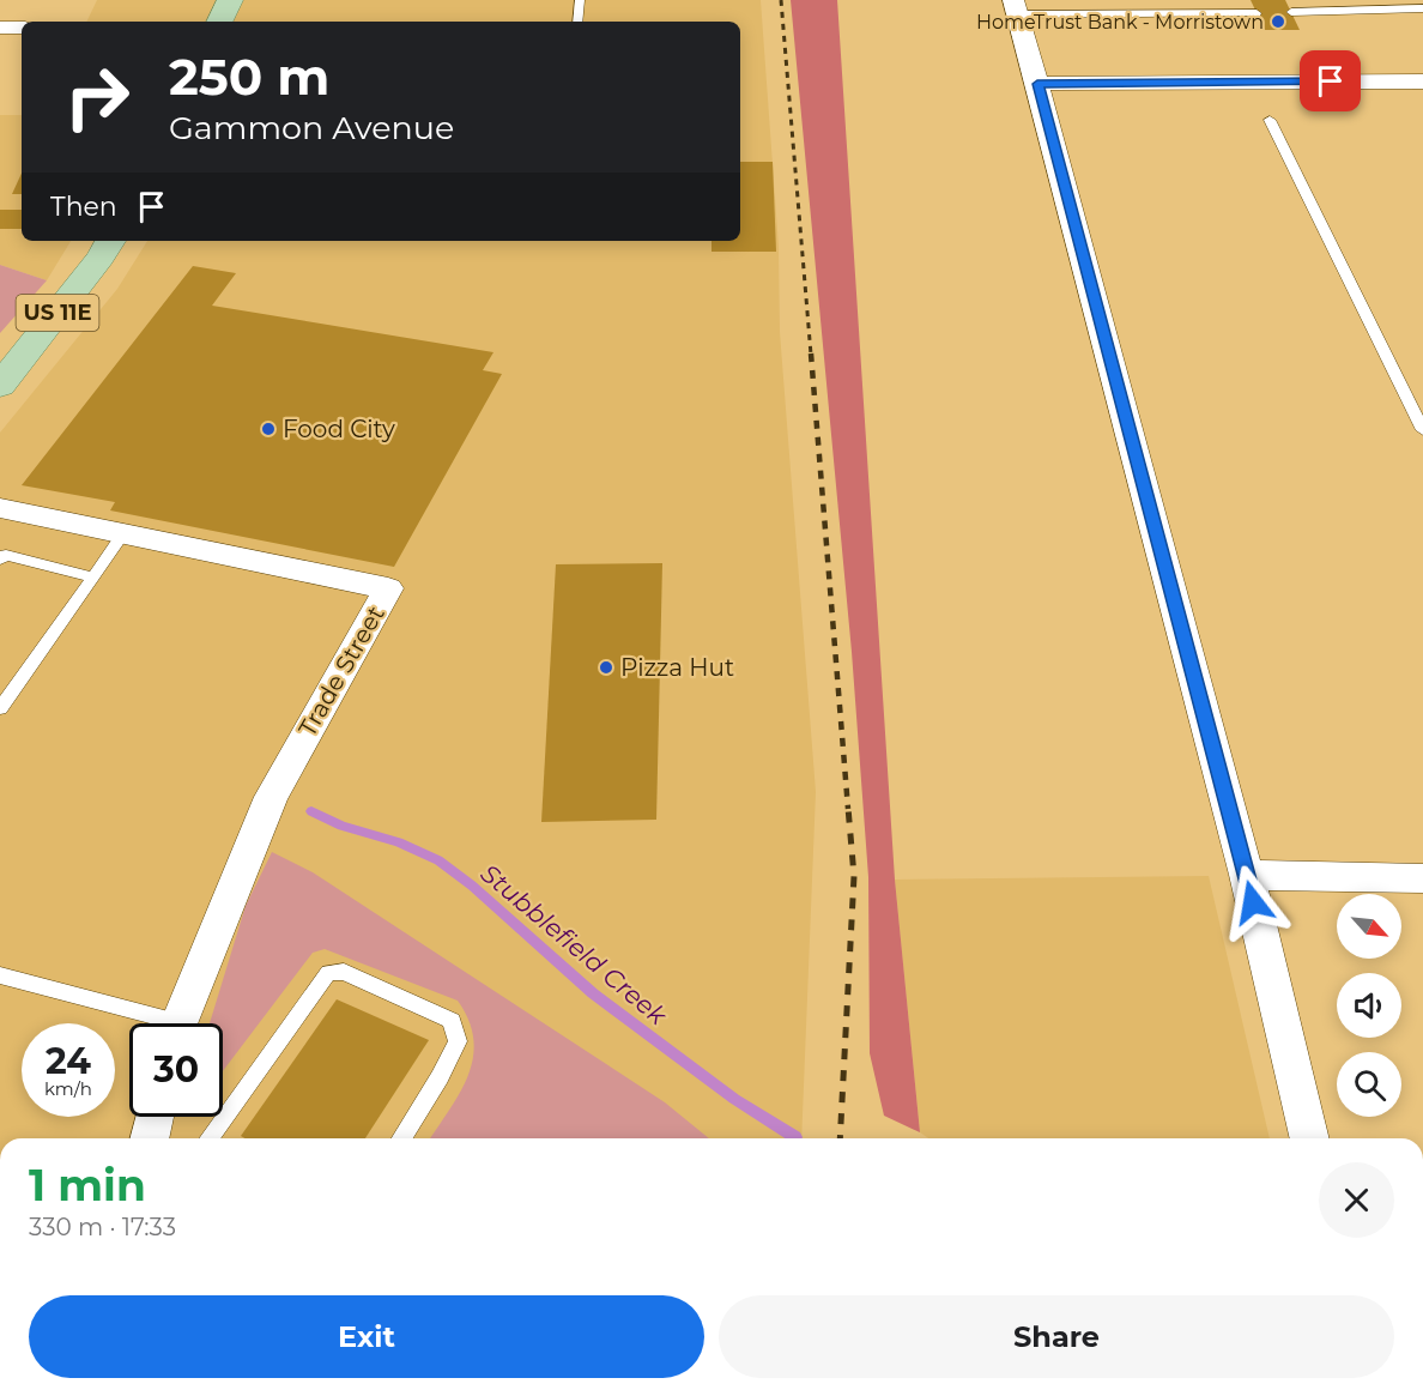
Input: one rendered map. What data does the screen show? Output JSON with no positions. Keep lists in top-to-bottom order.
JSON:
{
  "streets": {
    "main road": ["US 11E"],
    "street": ["Trade Street"]
  },
  "water": ["Stubblefield Creek"],
  "places": ["HomeTrust Bank - Morristown", "Food City", "Pizza Hut"],
  "north": "bottom right",
  "page": {
    "turn": ["250 m", "Gammon Avenue"],
    "then": "Then",
    "speed": "24 km/h",
    "limit": "30",
    "heading": ["1 min", "330 m · 17:33"],
    "buttons": ["Exit", "Share"]
  }
}
